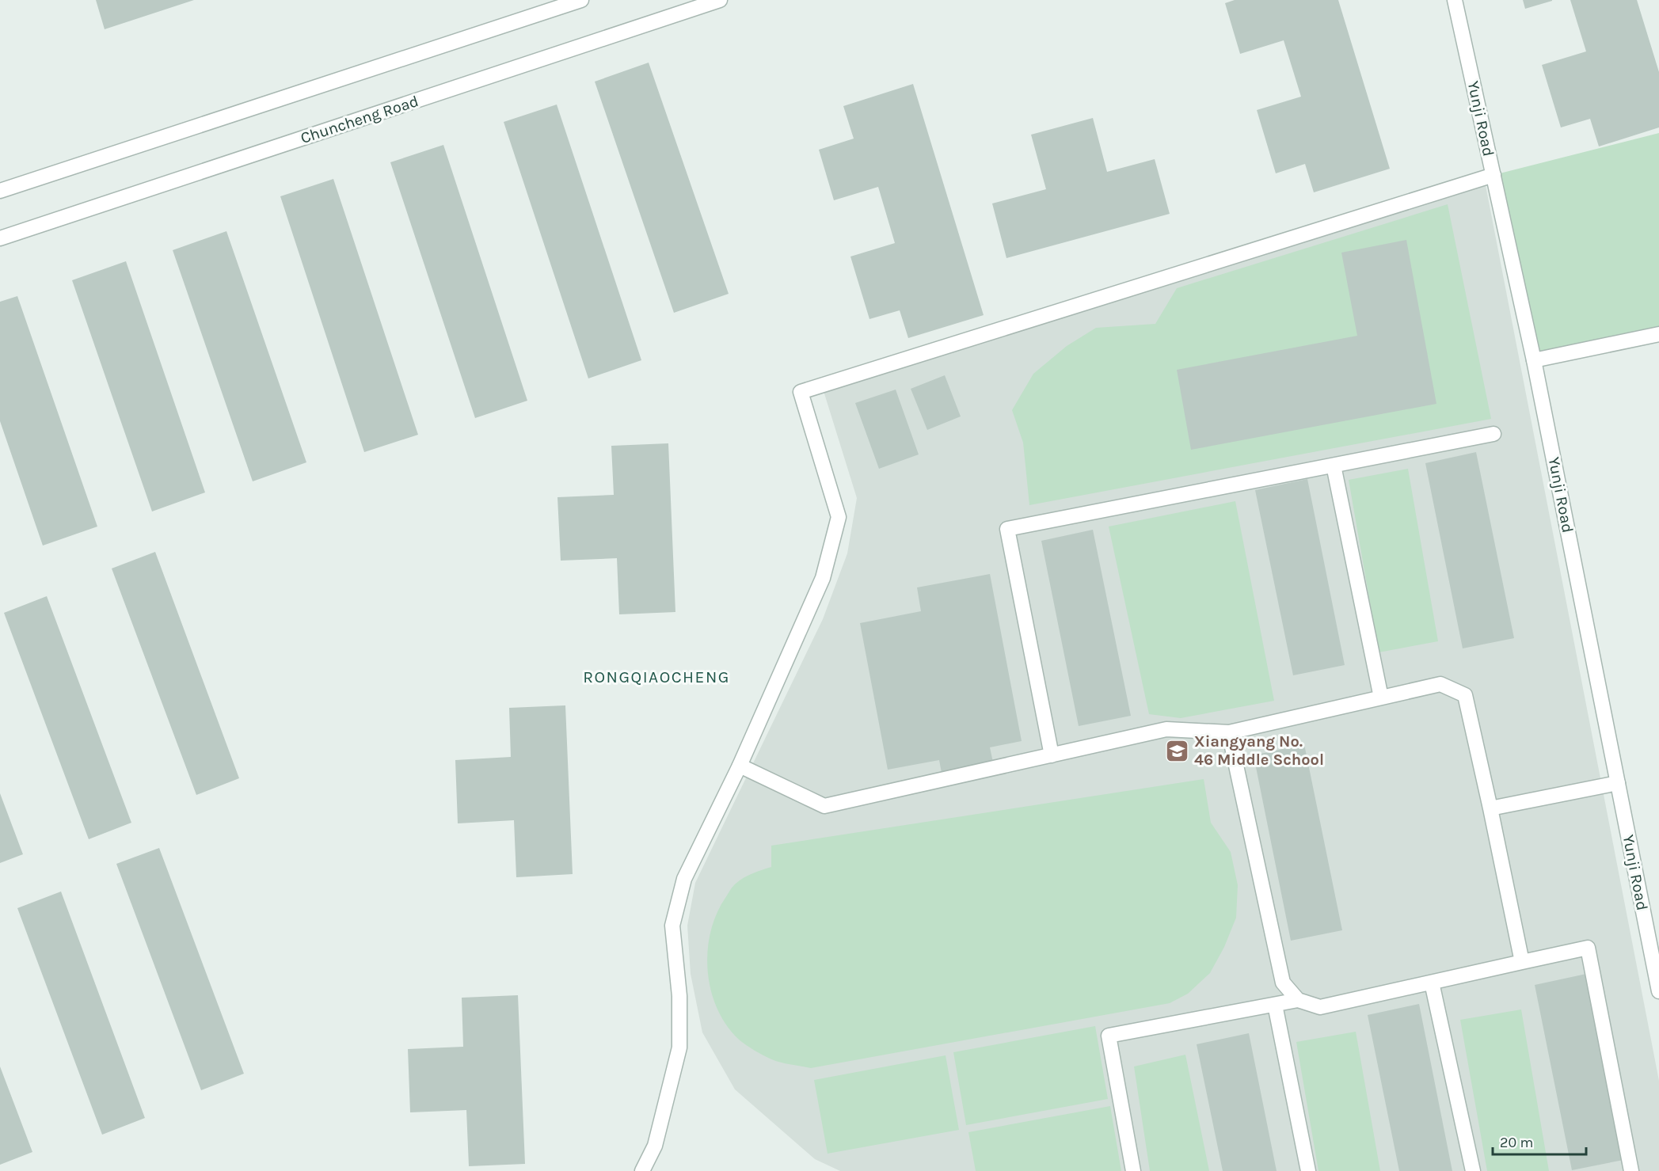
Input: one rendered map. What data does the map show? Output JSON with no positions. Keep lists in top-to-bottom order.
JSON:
{
  "streets": {
    "street": ["Yunji Road", "Chuncheng Road"]
  },
  "districts": ["RONGQIAOCHENG"],
  "places": {
    "school or university": ["Xiangyang No. 46 Middle School"]
  },
  "scale_bar": "20 m"
}
